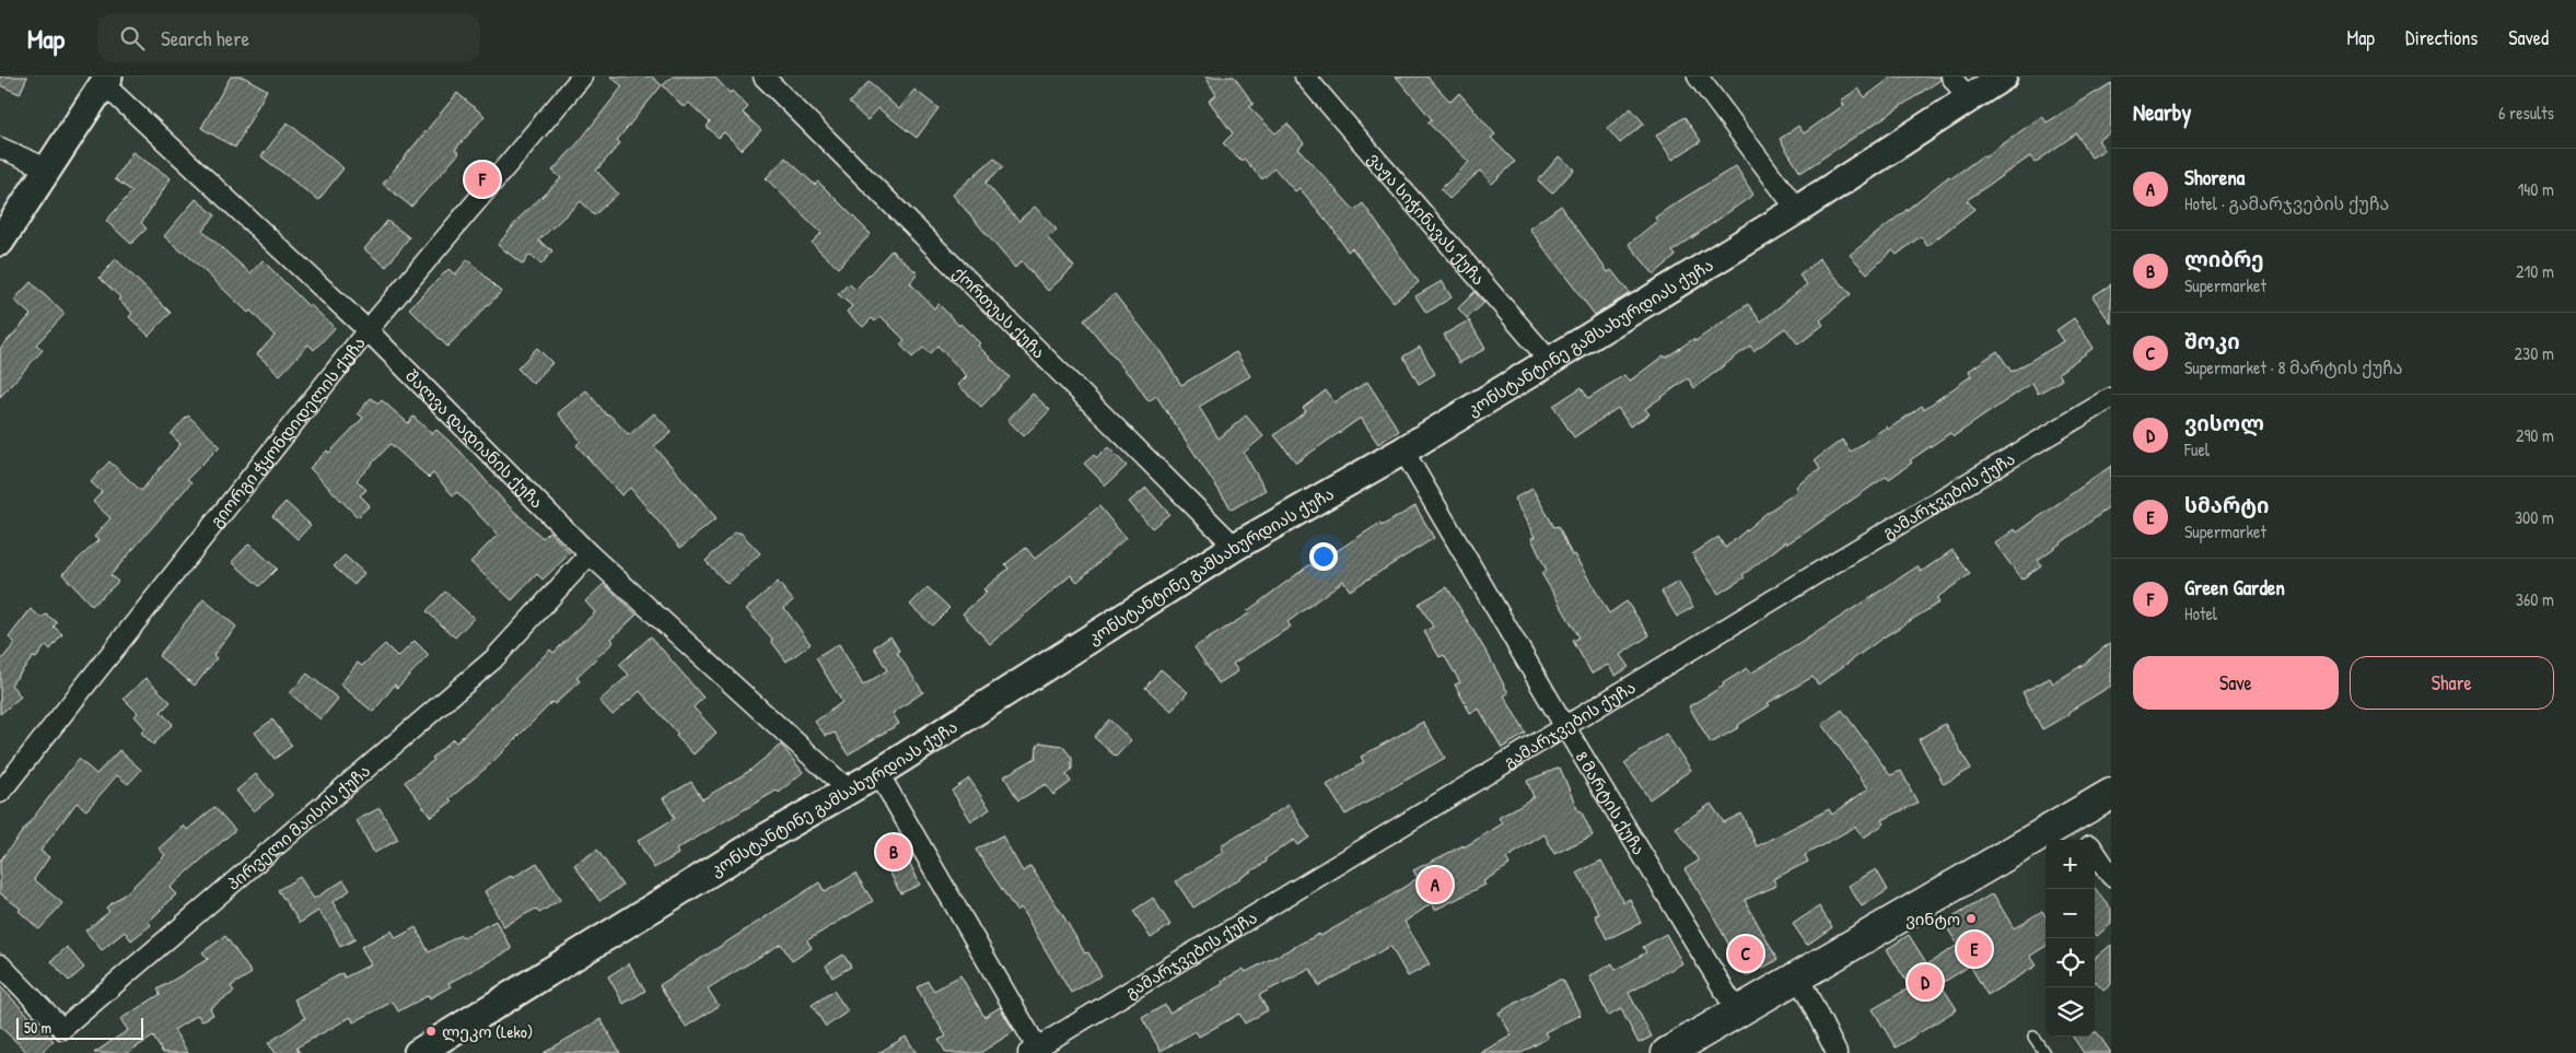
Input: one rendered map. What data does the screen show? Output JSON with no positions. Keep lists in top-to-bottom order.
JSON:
{
  "streets": {
    "main road": ["კონსტანტინე გამსახურდიას ქუჩა"],
    "street": [
      "ვაჟა სიჭინავას ქუჩა",
      "ქორთუას ქუჩა",
      "გიორგი ჭყონდიდელის ქუჩა",
      "შალვა დადიანის ქუჩა",
      "გამარჯვების ქუჩა",
      "8 მარტის ქუჩა",
      "პირველი მაისის ქუჩა"
    ]
  },
  "crossings": [
    ["ვაჟა სიჭინავას ქუჩა", "კონსტანტინე გამსახურდიას ქუჩა"],
    ["ქორთუას ქუჩა", "კონსტანტინე გამსახურდიას ქუჩა"],
    ["კონსტანტინე გამსახურდიას ქუჩა", "შალვა დადიანის ქუჩა"],
    ["კონსტანტინე გამსახურდიას ქუჩა", "8 მარტის ქუჩა"],
    ["გიორგი ჭყონდიდელის ქუჩა", "შალვა დადიანის ქუჩა"],
    ["შალვა დადიანის ქუჩა", "პირველი მაისის ქუჩა"],
    ["გამარჯვების ქუჩა", "8 მარტის ქუჩა"]
  ],
  "places": ["ვინტო", "ლეკო (Leko)"],
  "scale_bar": "50 m",
  "page": {
    "header": "Map",
    "search": "Search here",
    "nav": ["Map", "Directions", "Saved"],
    "heading": ["Nearby", "6 results"],
    "list": [
      {
        "mark": "A",
        "name": "Shorena",
        "note": "Hotel · გამარჯვების ქუჩა",
        "value": "140 m"
      },
      {
        "mark": "B",
        "name": "ლიბრე",
        "note": "Supermarket",
        "value": "210 m"
      },
      {
        "mark": "C",
        "name": "შოკი",
        "note": "Supermarket · 8 მარტის ქუჩა",
        "value": "230 m"
      },
      {
        "mark": "D",
        "name": "ვისოლ",
        "note": "Fuel",
        "value": "290 m"
      },
      {
        "mark": "E",
        "name": "სმარტი",
        "note": "Supermarket",
        "value": "300 m"
      },
      {
        "mark": "F",
        "name": "Green Garden",
        "note": "Hotel",
        "value": "360 m"
      }
    ],
    "pins": [
      "F",
      "B",
      "A",
      "E",
      "C",
      "D"
    ],
    "buttons": ["Save", "Share"],
    "map_buttons": ["+", "−"],
    "scale": "50 m"
  }
}
